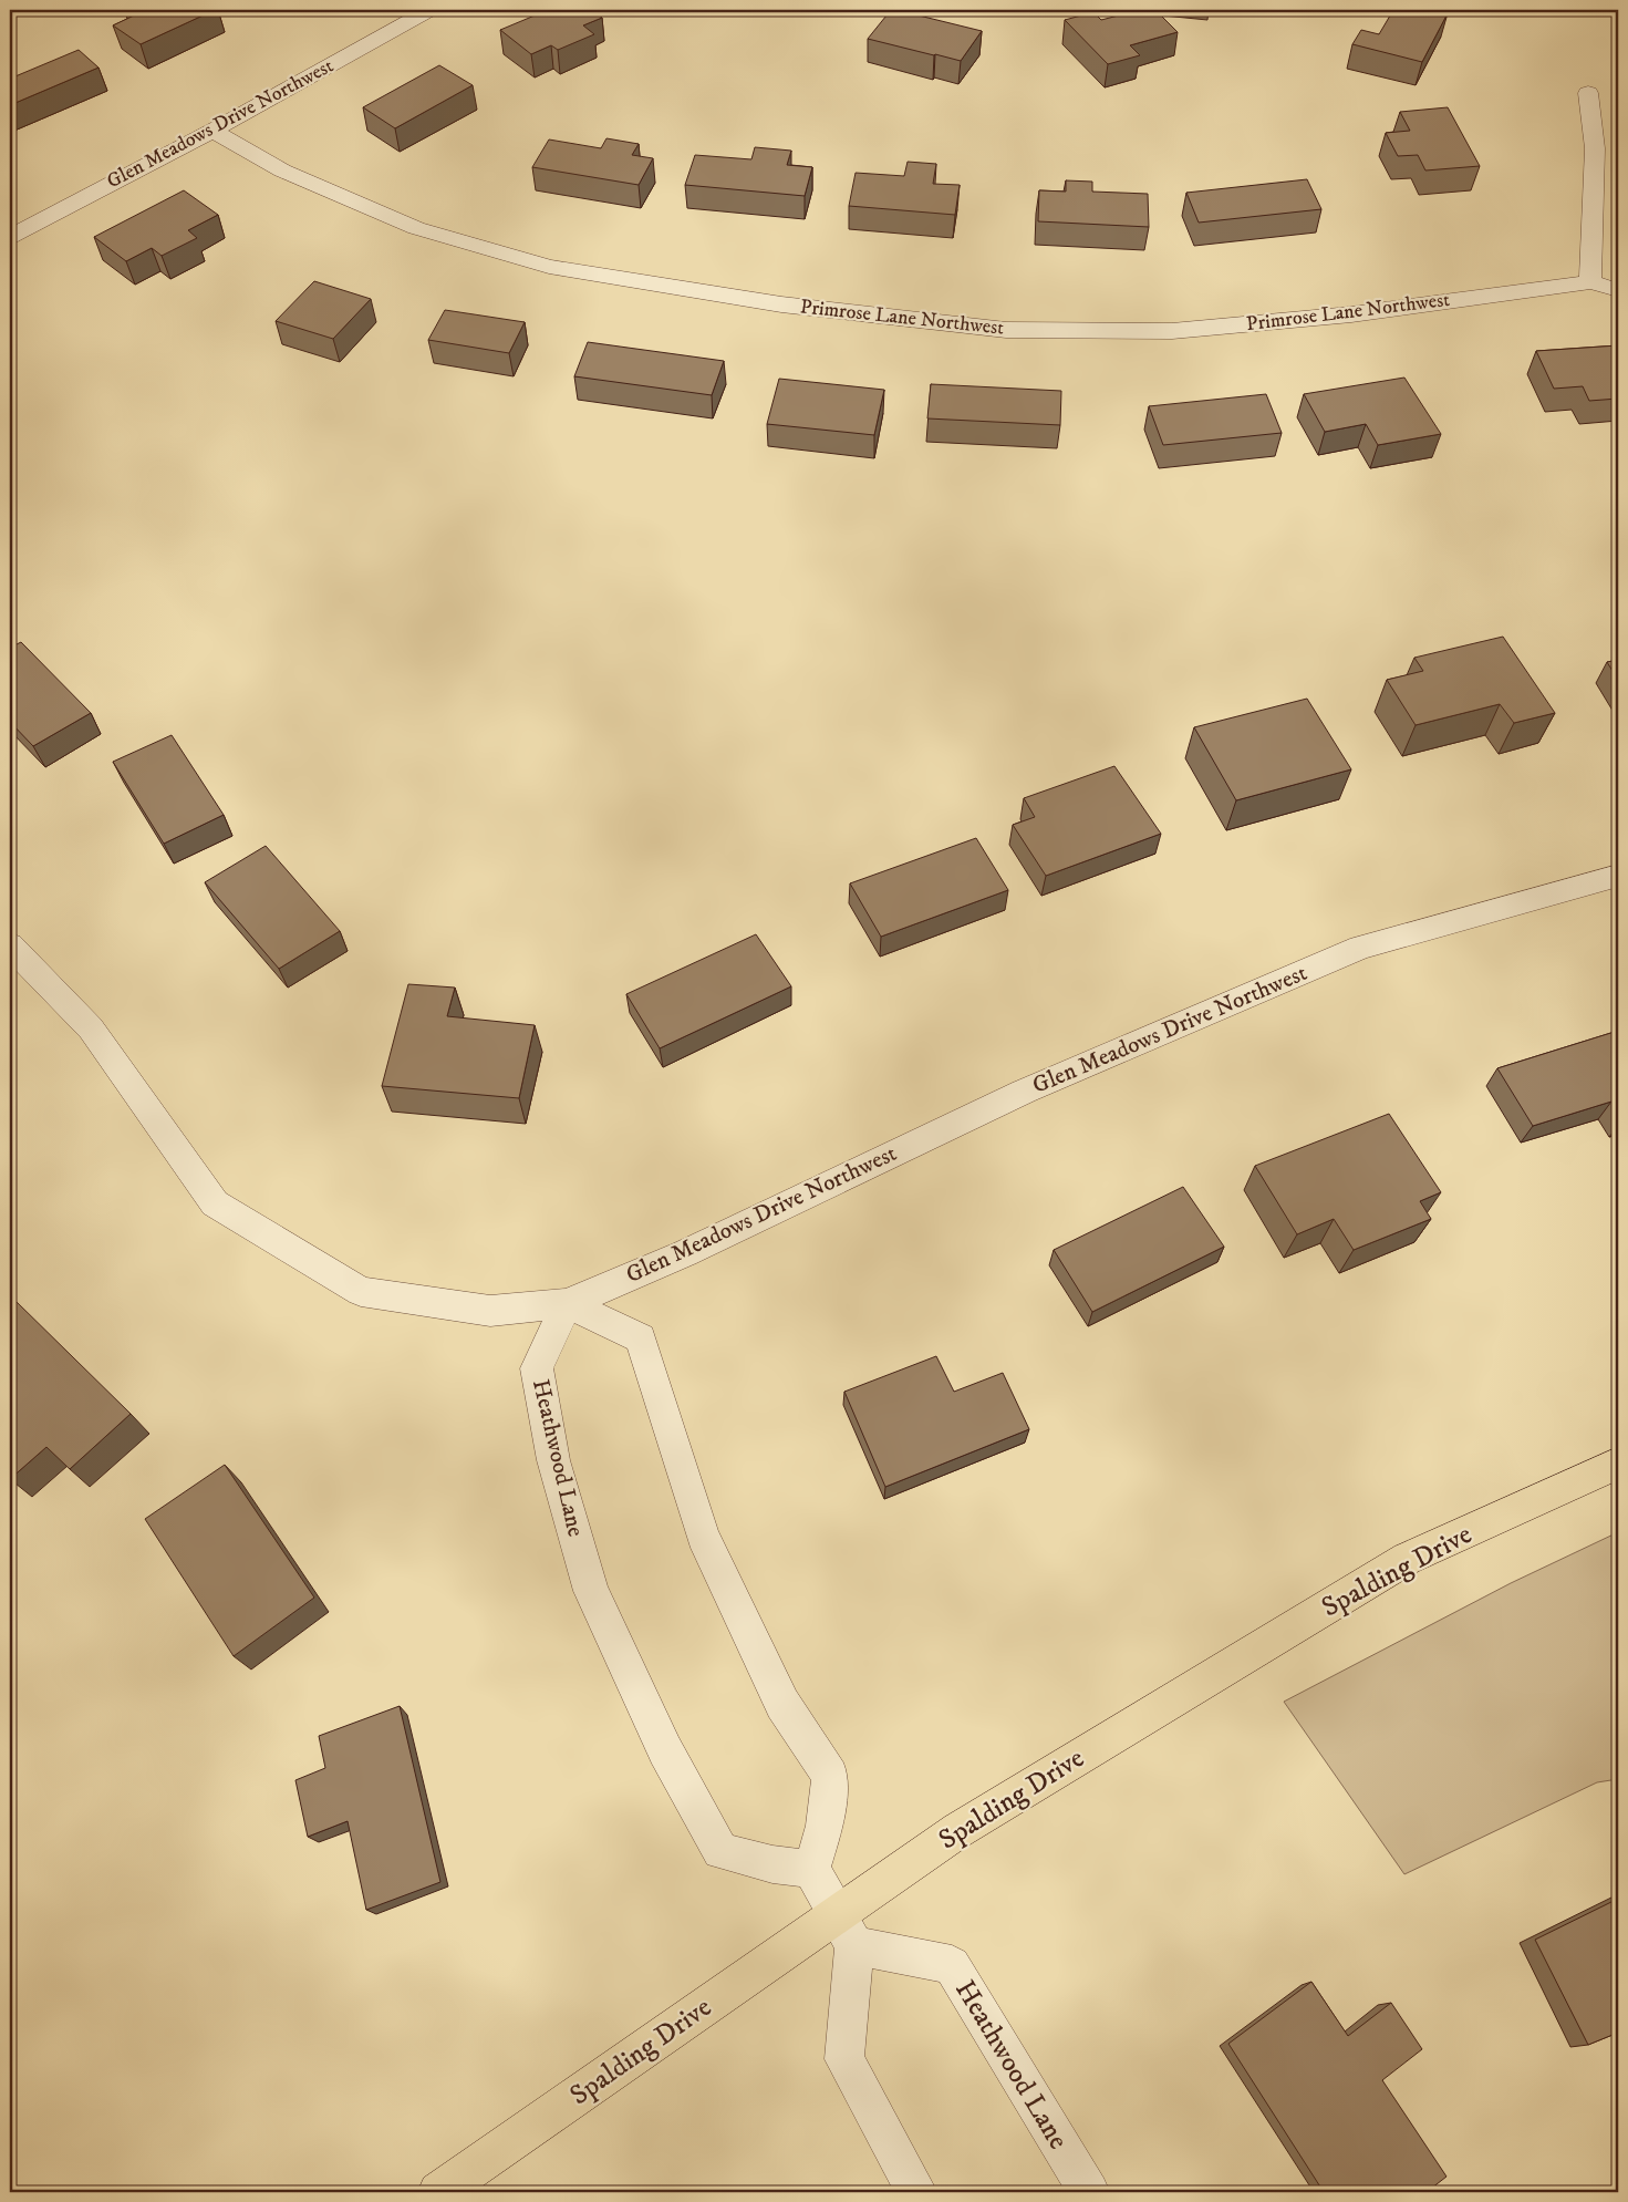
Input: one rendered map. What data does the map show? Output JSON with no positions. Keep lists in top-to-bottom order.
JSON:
{
  "streets": {
    "main road": ["Spalding Drive"],
    "street": ["Glen Meadows Drive Northwest", "Primrose Lane Northwest", "Heathwood Lane"]
  },
  "crossings": [
    ["Glen Meadows Drive Northwest", "Primrose Lane Northwest"],
    ["Glen Meadows Drive Northwest", "Heathwood Lane"],
    ["Heathwood Lane", "Spalding Drive"]
  ]
}
